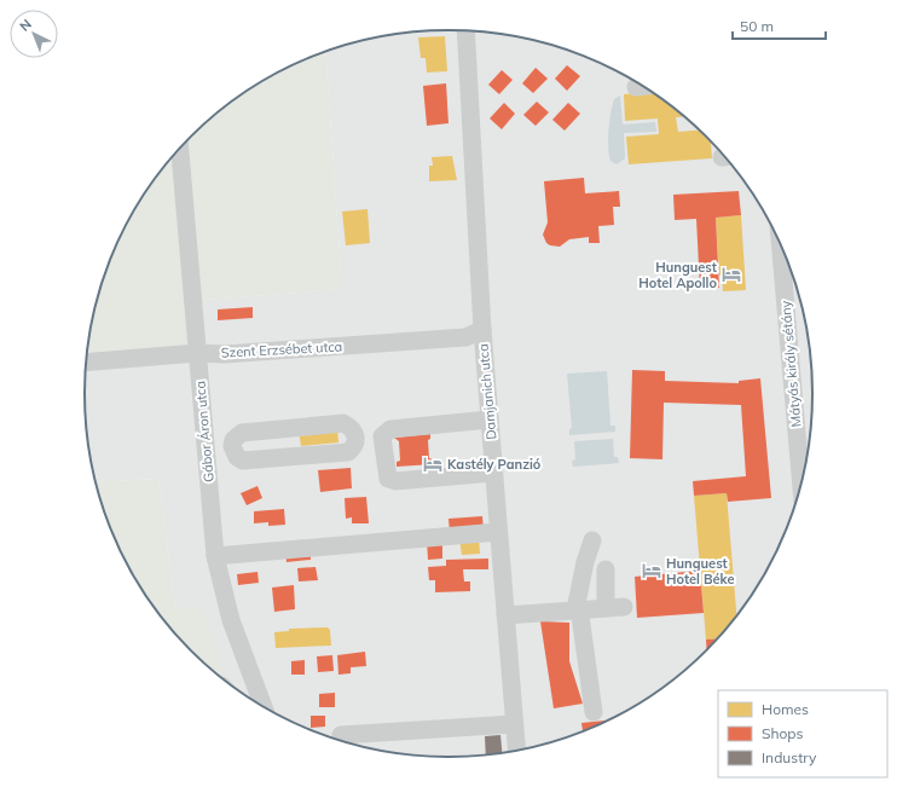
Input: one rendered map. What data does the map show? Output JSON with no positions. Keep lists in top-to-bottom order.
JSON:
{
  "streets": {
    "street": [
      "Szent Erzsébet utca",
      "Mátyás király sétány",
      "Damjanich utca",
      "Gábor Áron utca"
    ]
  },
  "crossings": [
    ["Szent Erzsébet utca", "Damjanich utca"],
    ["Szent Erzsébet utca", "Gábor Áron utca"]
  ],
  "places": {
    "hotel": ["Hunguest Hotel Apollo", "Kastély Panzió", "Hunguest Hotel Béke"]
  },
  "legend": ["Homes", "Shops", "Industry"],
  "scale_bar": "50 m",
  "north": "top left"
}
